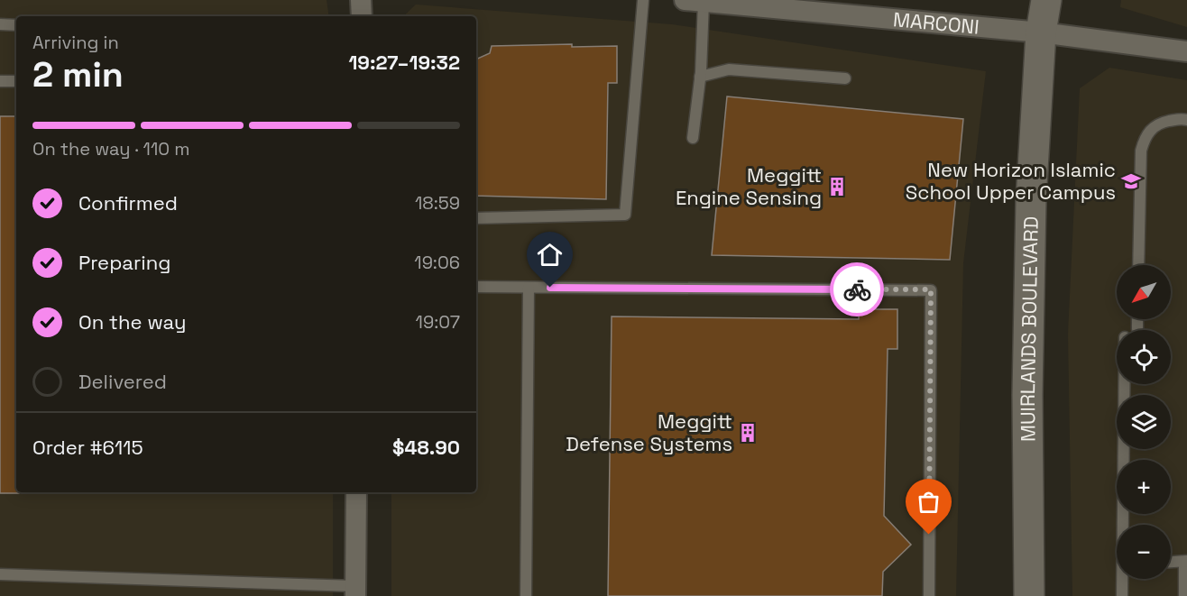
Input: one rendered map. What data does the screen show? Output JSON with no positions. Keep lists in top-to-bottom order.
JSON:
{
  "streets": {
    "main road": ["MUIRLANDS BOULEVARD"],
    "street": ["MARCONI"]
  },
  "crossings": [
    ["MARCONI", "MUIRLANDS BOULEVARD"]
  ],
  "places": {
    "school or university": ["New Horizon Islamic School Upper Campus"],
    "building": ["Meggitt Engine Sensing", "Meggitt Defense Systems"]
  },
  "north": "bottom left",
  "page": {
    "heading": ["2 min", "Arriving in", "19:27–19:32"],
    "panel": ["Order #6115", "$48.90"],
    "bar": "On the way · 110 m",
    "list": [
      ["Confirmed", "18:59"],
      ["Preparing", "19:06"],
      ["On the way", "19:07"],
      "Delivered"
    ],
    "map_buttons": ["+", "−"]
  }
}
